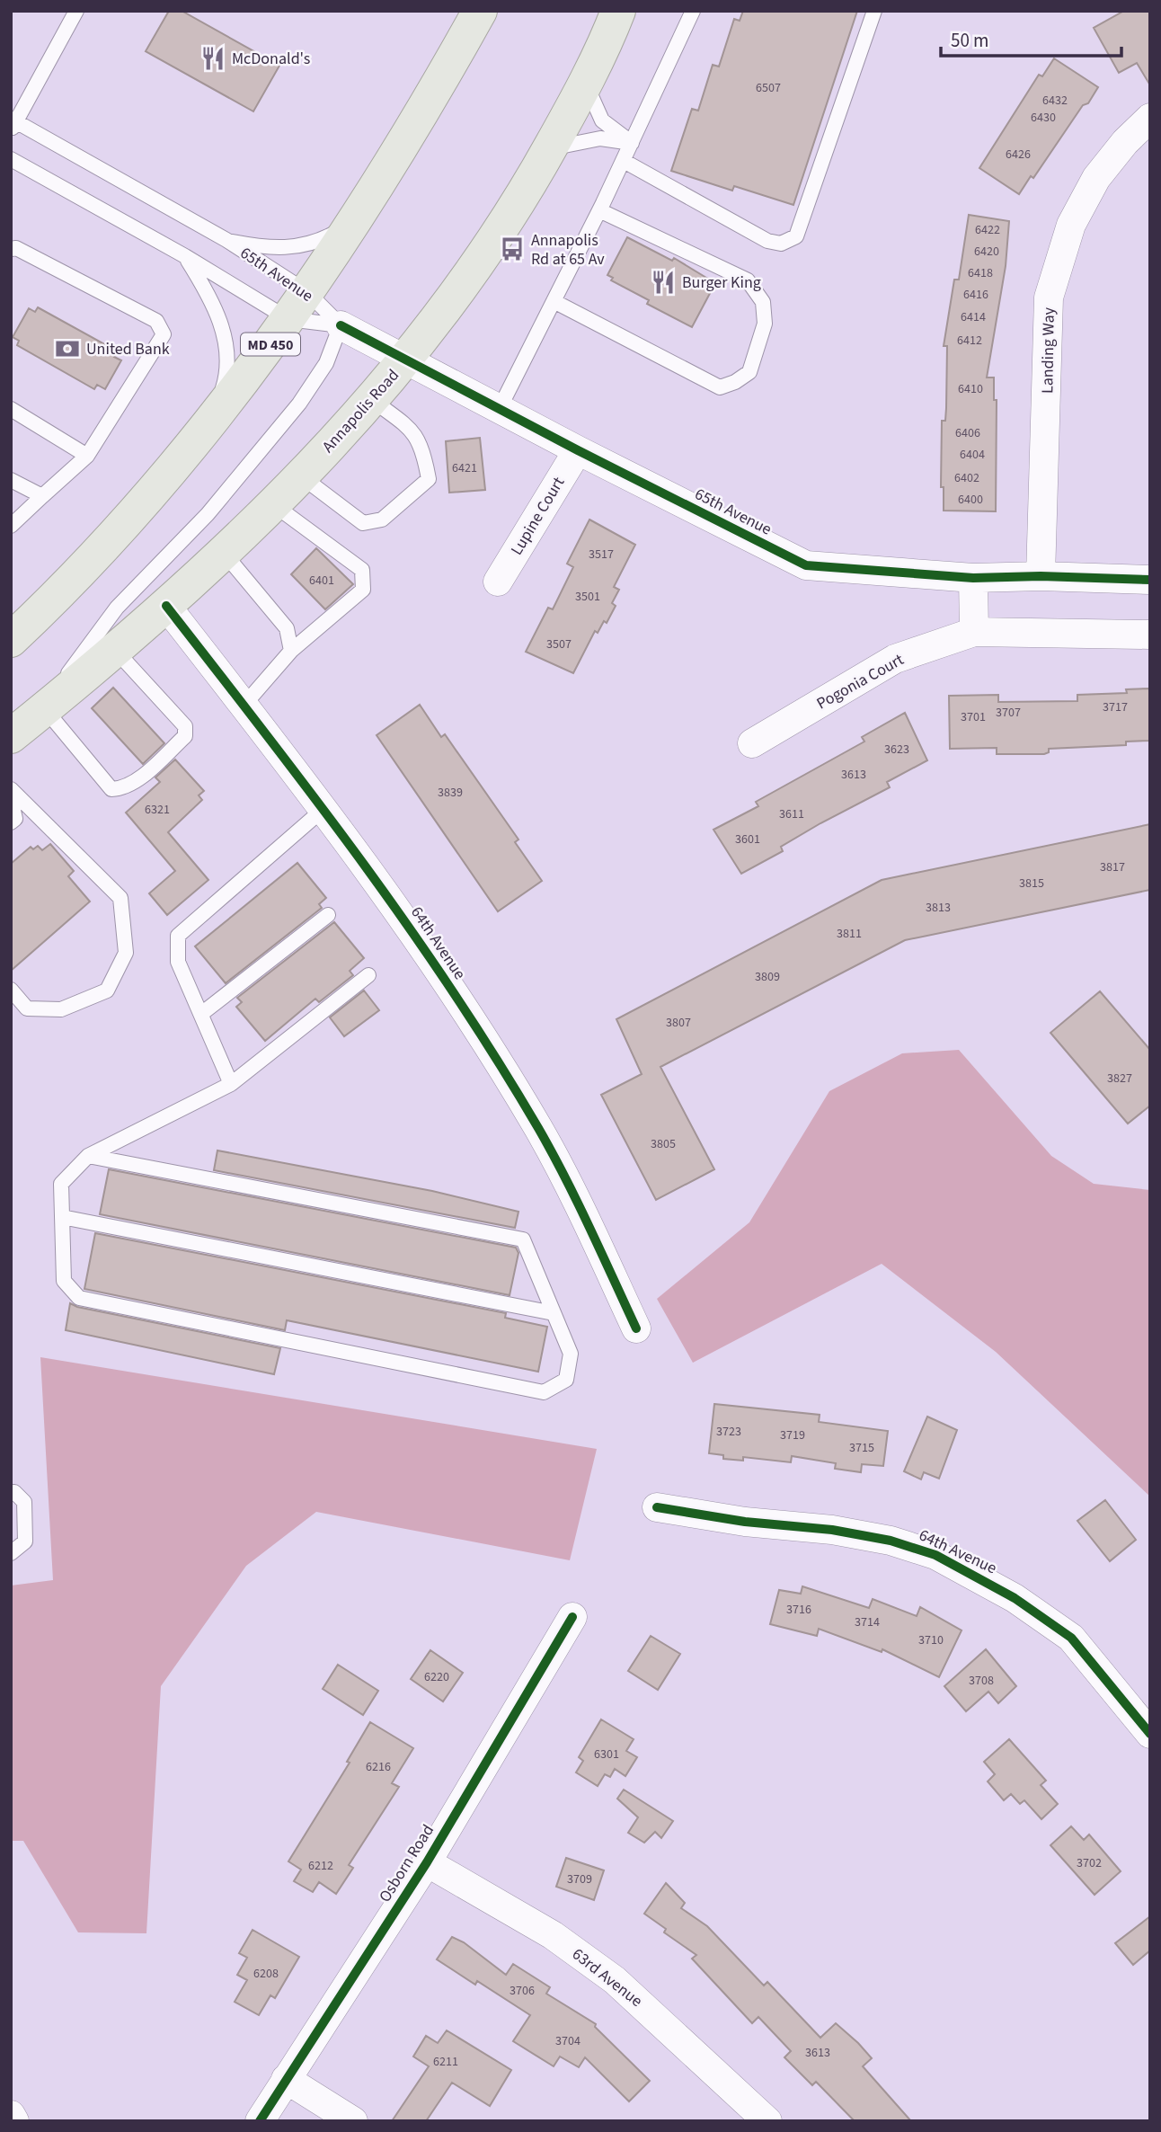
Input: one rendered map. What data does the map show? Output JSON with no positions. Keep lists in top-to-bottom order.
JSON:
{
  "streets": {
    "main road": ["MD 450", "Annapolis Road"],
    "street": [
      "65th Avenue",
      "Landing Way",
      "Lupine Court",
      "Pogonia Court",
      "64th Avenue",
      "Osborn Road",
      "63rd Avenue"
    ]
  },
  "crossings": [
    ["65th Avenue", "MD 450"],
    ["65th Avenue", "Landing Way"],
    ["65th Avenue", "Annapolis Road"],
    ["65th Avenue", "Lupine Court"],
    ["Annapolis Road", "64th Avenue"],
    ["Osborn Road", "63rd Avenue"]
  ],
  "places": {
    "restaurant": ["McDonald's", "Burger King"],
    "bus stop": ["Annapolis Rd at 65 Av"],
    "bank": ["United Bank"]
  },
  "house_numbers": [
    "6507",
    "6432",
    "6430",
    "6426",
    "6422",
    "6420",
    "6418",
    "6416",
    "6414",
    "6412",
    "6410",
    "6406",
    "6404",
    "6421",
    "6402",
    "6400",
    "3517",
    "6401",
    "3501",
    "3507",
    "3717",
    "3707",
    "3701",
    "3623",
    "3613",
    "3839",
    "6321",
    "3611",
    "3601",
    "3817",
    "3815",
    "3813",
    "3811",
    "3809",
    "3807",
    "3827",
    "3805",
    "3723",
    "3719",
    "3715",
    "3716",
    "3714",
    "3710",
    "6220",
    "3708",
    "6301",
    "6216",
    "3702",
    "6212",
    "3709",
    "6208",
    "3706",
    "3704",
    "3613",
    "6211"
  ],
  "scale_bar": "50 m"
}
